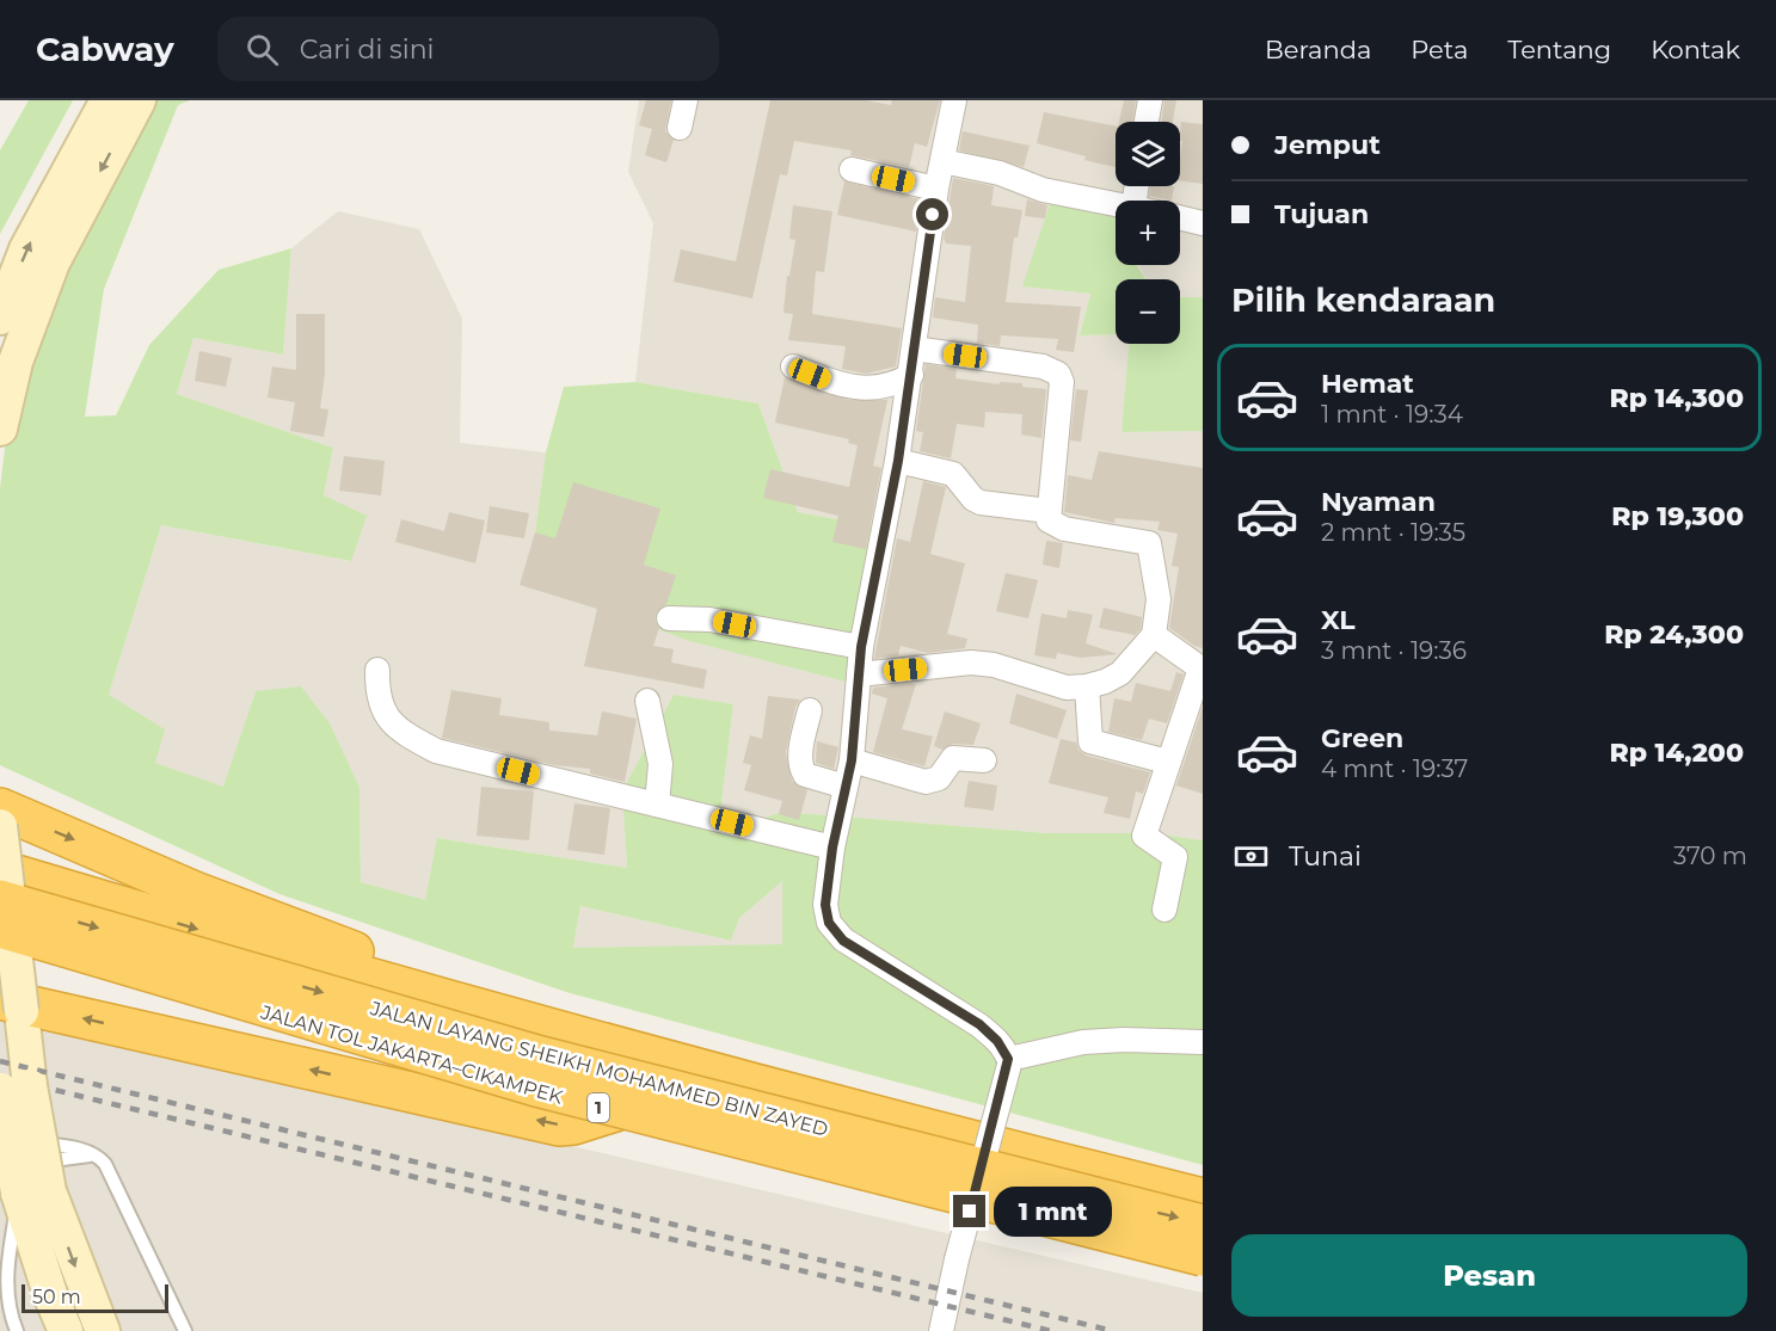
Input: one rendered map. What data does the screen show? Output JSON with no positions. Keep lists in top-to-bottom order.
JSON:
{
  "streets": {
    "highway": ["JALAN TOL JAKARTA–CIKAMPEK", "JALAN LAYANG SHEIKH MOHAMMED BIN ZAYED", "1"]
  },
  "crossings": [
    ["JALAN TOL JAKARTA–CIKAMPEK", "JALAN LAYANG SHEIKH MOHAMMED BIN ZAYED"]
  ],
  "scale_bar": "50 m",
  "page": {
    "header": "Cabway",
    "search": "Cari di sini",
    "nav": [
      "Beranda",
      "Peta",
      "Tentang",
      "Kontak"
    ],
    "banner": ["Jemput", "Tujuan"],
    "map_buttons": ["+", "−"],
    "heading": "Pilih kendaraan",
    "list": [
      {
        "name": "Hemat",
        "note": "1 mnt · 19:34",
        "value": "Rp 14,300"
      },
      {
        "name": "Nyaman",
        "note": "2 mnt · 19:35",
        "value": "Rp 19,300"
      },
      {
        "name": "XL",
        "note": "3 mnt · 19:36",
        "value": "Rp 24,300"
      },
      {
        "name": "Green",
        "note": "4 mnt · 19:37",
        "value": "Rp 14,200"
      }
    ],
    "pay": ["Tunai", "370 m"],
    "bubble": "1 mnt",
    "buttons": "Pesan",
    "scale": "50 m"
  }
}
